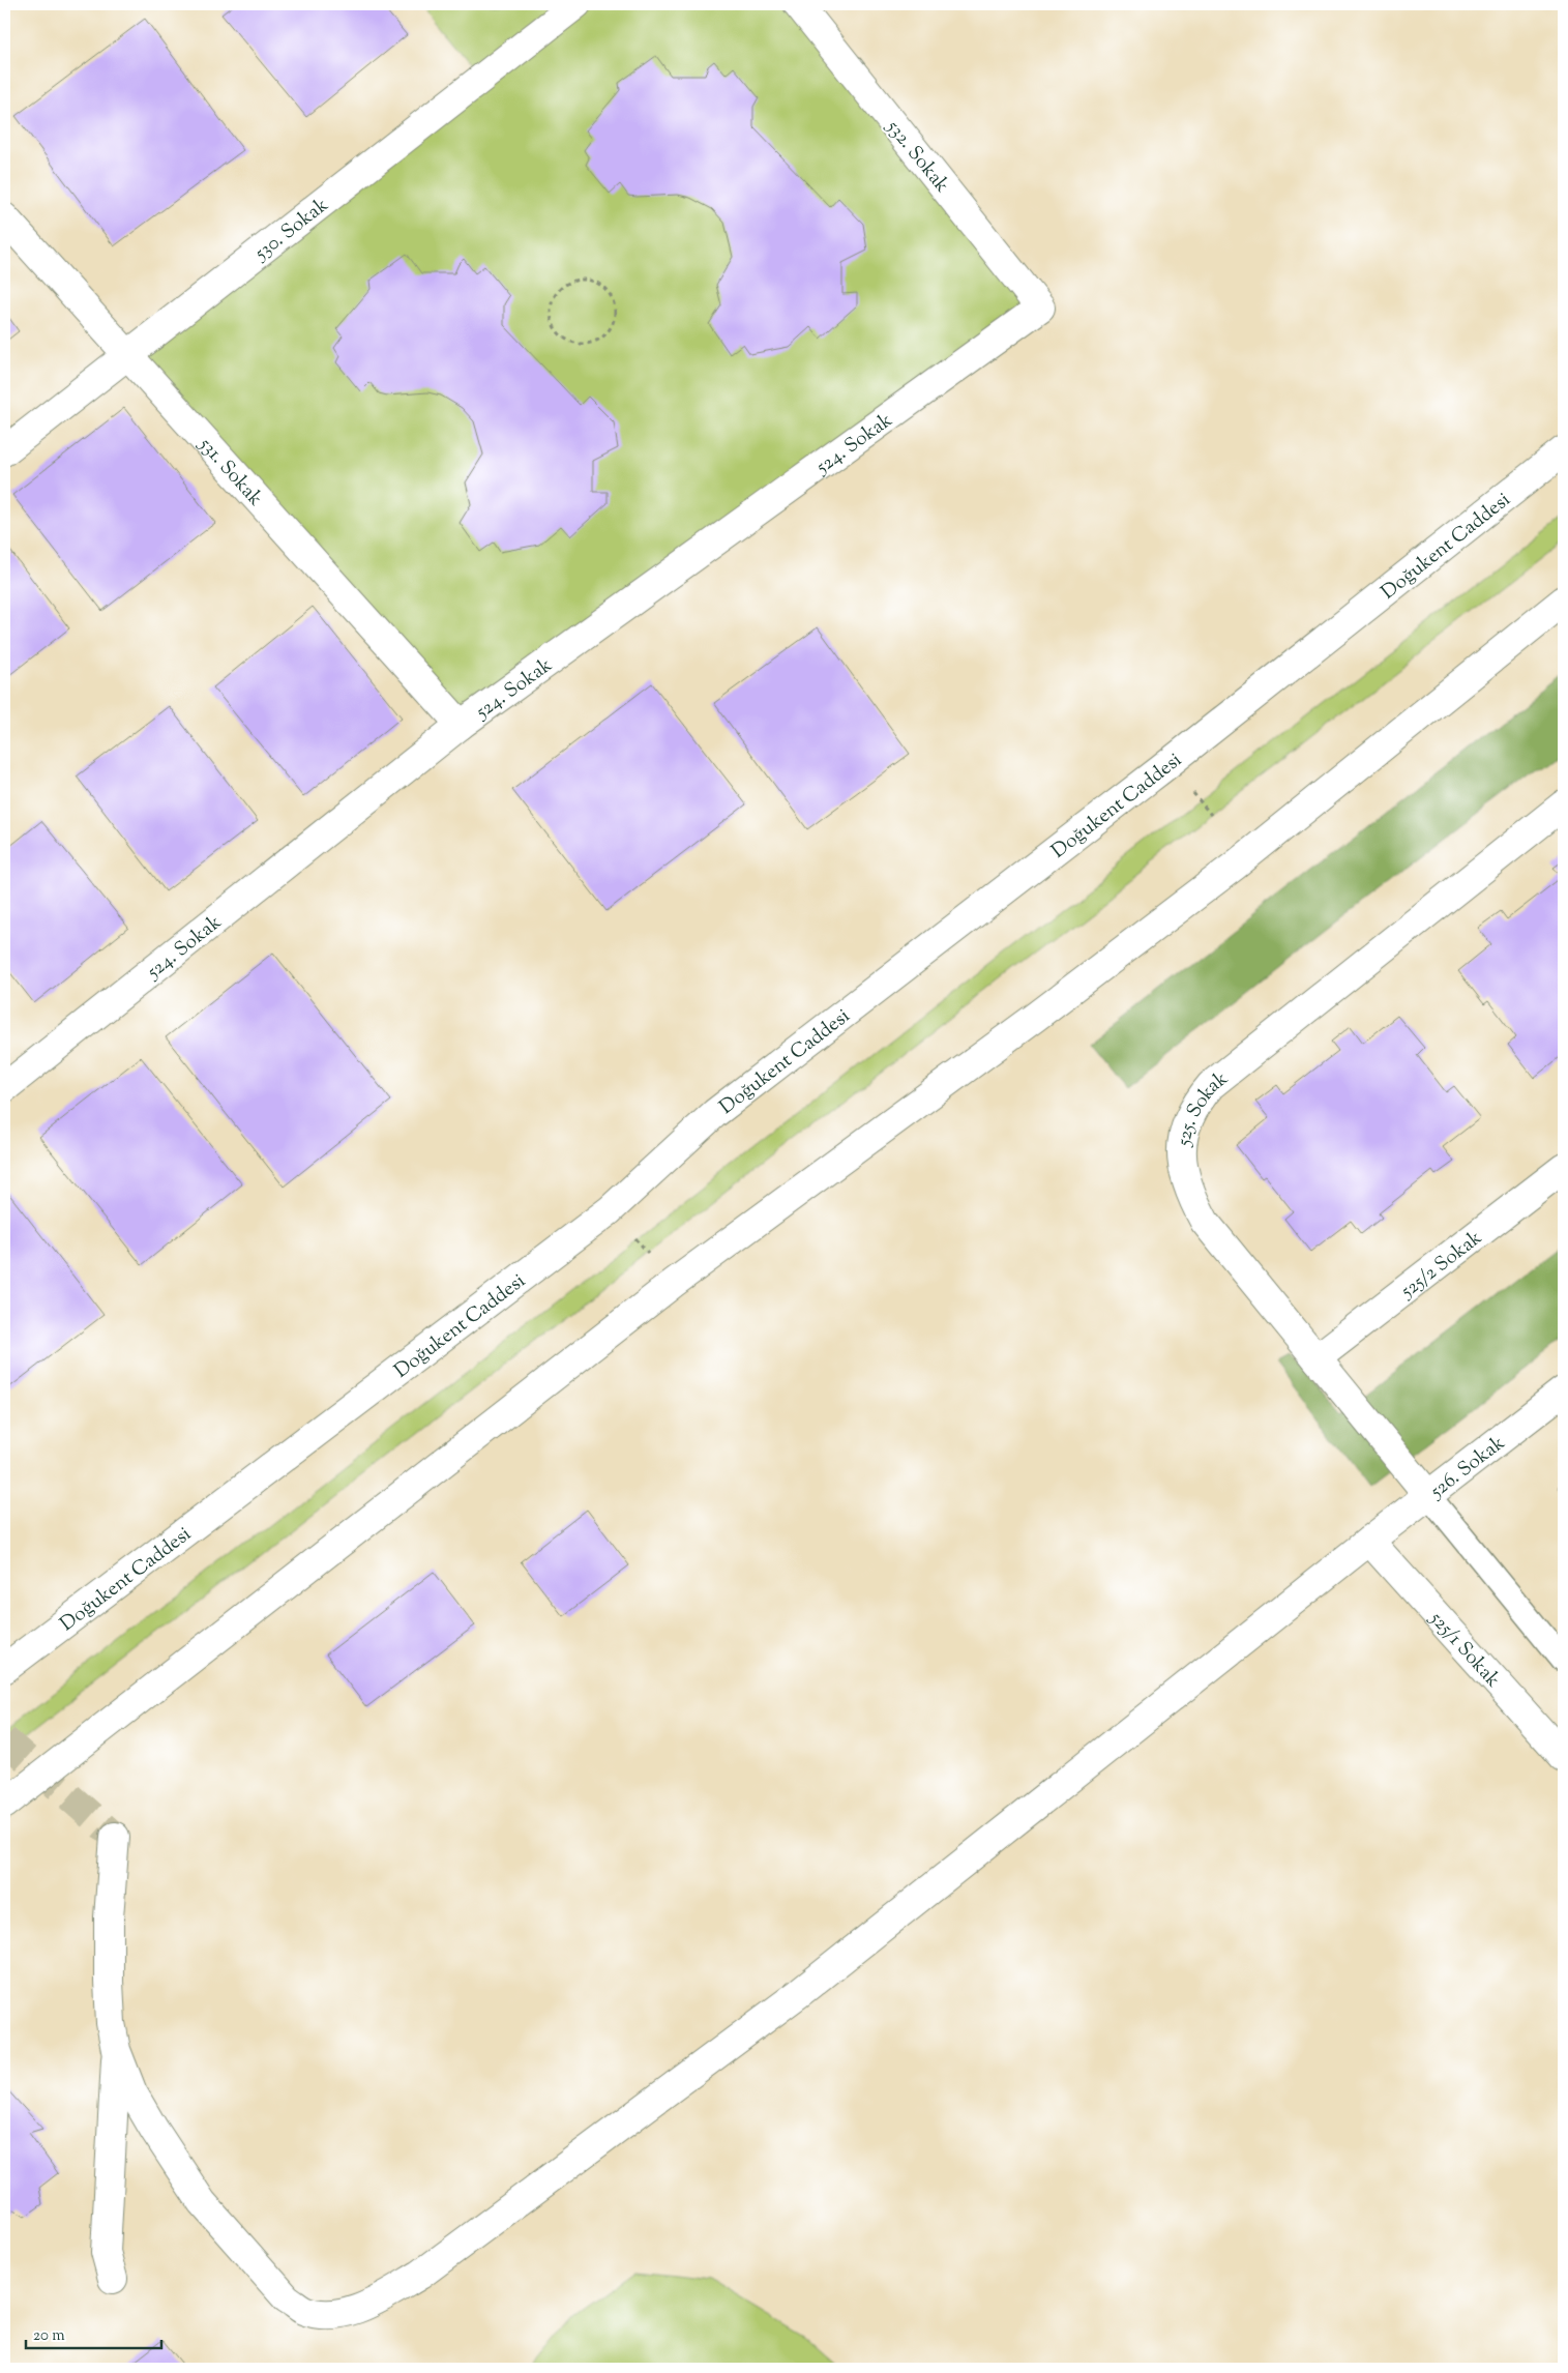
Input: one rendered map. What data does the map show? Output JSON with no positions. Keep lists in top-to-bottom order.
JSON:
{
  "streets": {
    "street": [
      "532. Sokak",
      "530. Sokak",
      "524. Sokak",
      "531. Sokak",
      "Doğukent Caddesi",
      "525. Sokak",
      "525/2 Sokak",
      "526. Sokak",
      "525/1 Sokak"
    ]
  },
  "crossings": [
    ["532. Sokak", "524. Sokak"],
    ["530. Sokak", "531. Sokak"],
    ["524. Sokak", "531. Sokak"],
    ["525. Sokak", "525/2 Sokak"],
    ["525. Sokak", "526. Sokak"],
    ["526. Sokak", "525/1 Sokak"]
  ],
  "scale_bar": "20 m"
}
